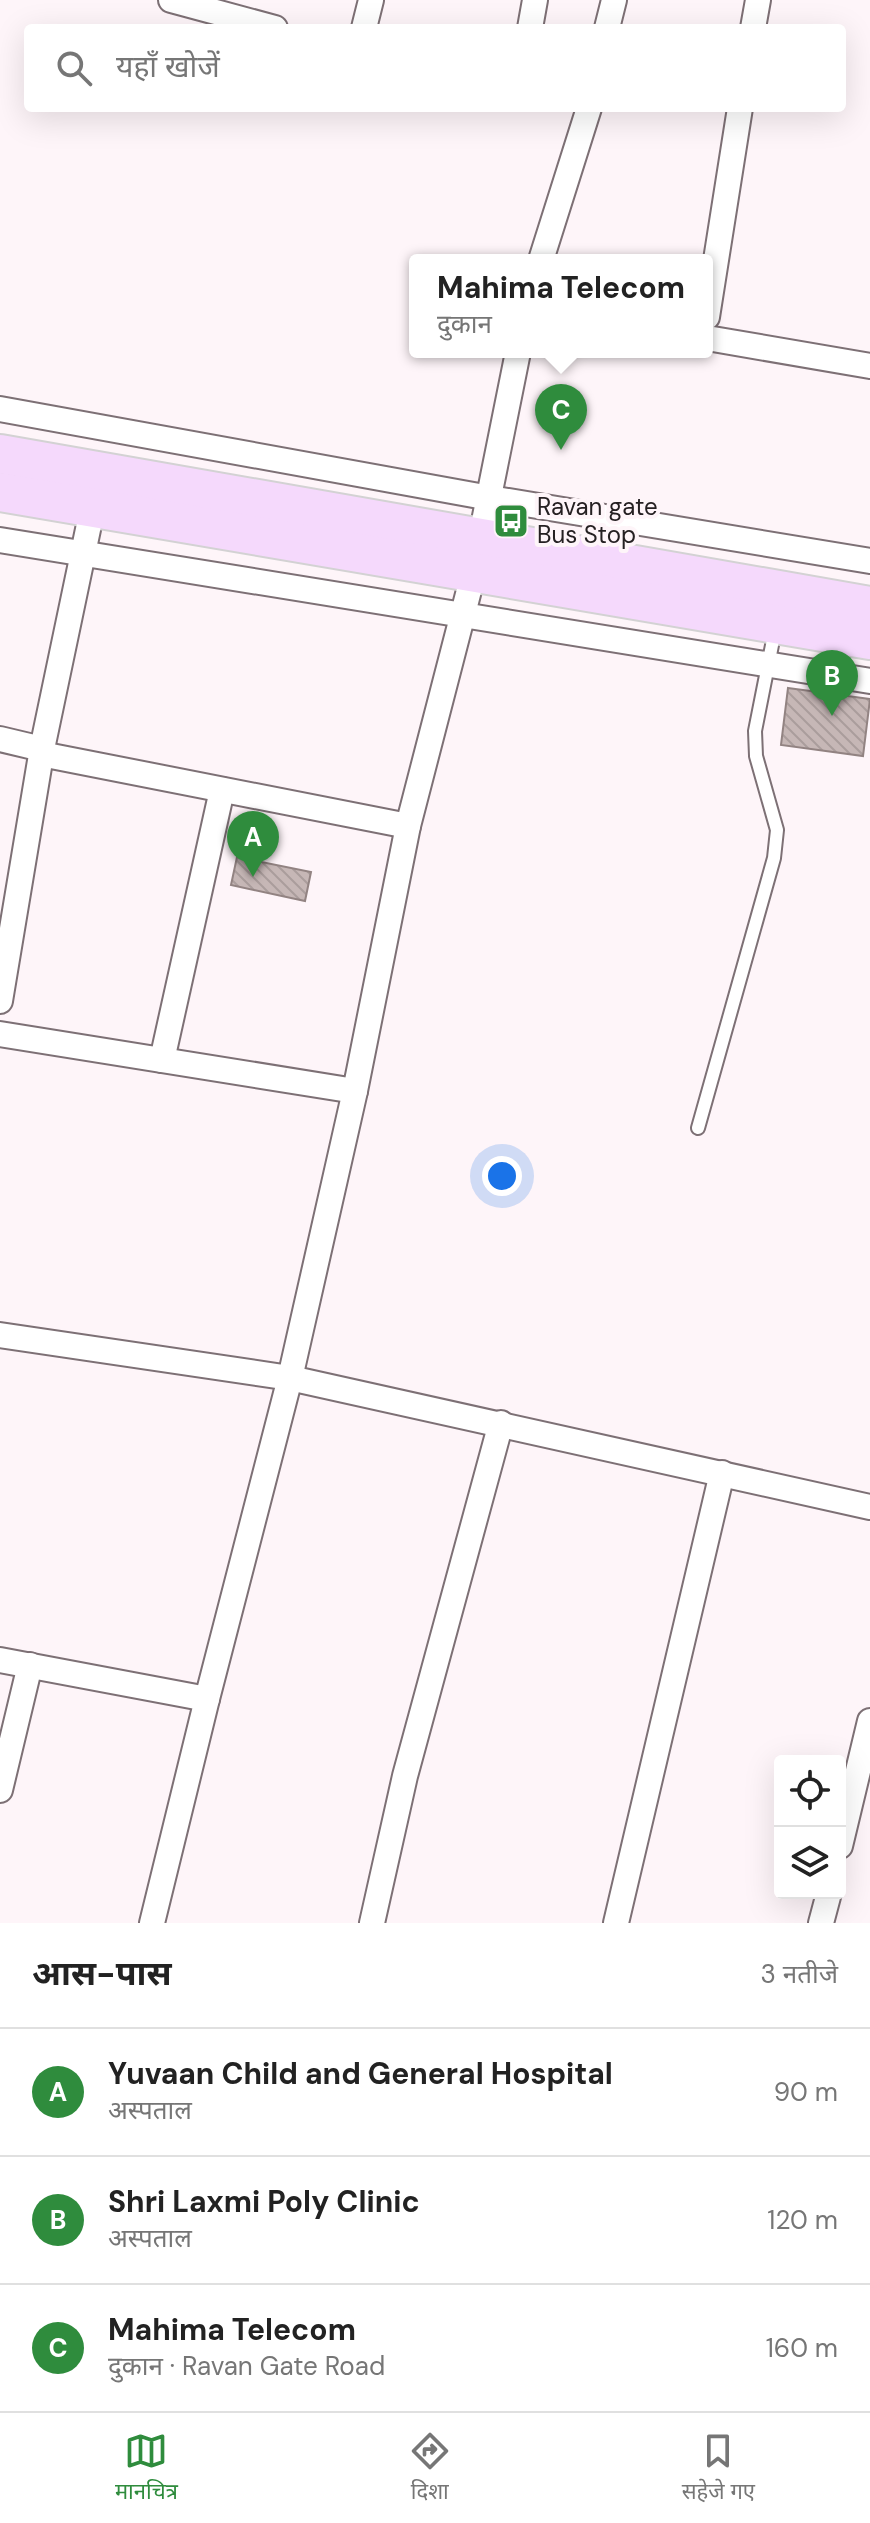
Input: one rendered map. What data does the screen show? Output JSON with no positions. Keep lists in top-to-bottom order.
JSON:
{
  "places": {
    "bus stop": ["Ravan gate Bus Stop"]
  },
  "page": {
    "search": "यहाँ खोजें",
    "popup": ["Mahima Telecom", "दुकान"],
    "pins": ["C", "B", "A"],
    "heading": ["आस-पास", "3 नतीजे"],
    "list": [
      {
        "mark": "A",
        "name": "Yuvaan Child and General Hospital",
        "note": "अस्पताल",
        "value": "90 m"
      },
      {
        "mark": "B",
        "name": "Shri Laxmi Poly Clinic",
        "note": "अस्पताल",
        "value": "120 m"
      },
      {
        "mark": "C",
        "name": "Mahima Telecom",
        "note": "दुकान · Ravan Gate Road",
        "value": "160 m"
      }
    ],
    "nav": ["मानचित्र", "दिशा", "सहेजे गए"]
  }
}
